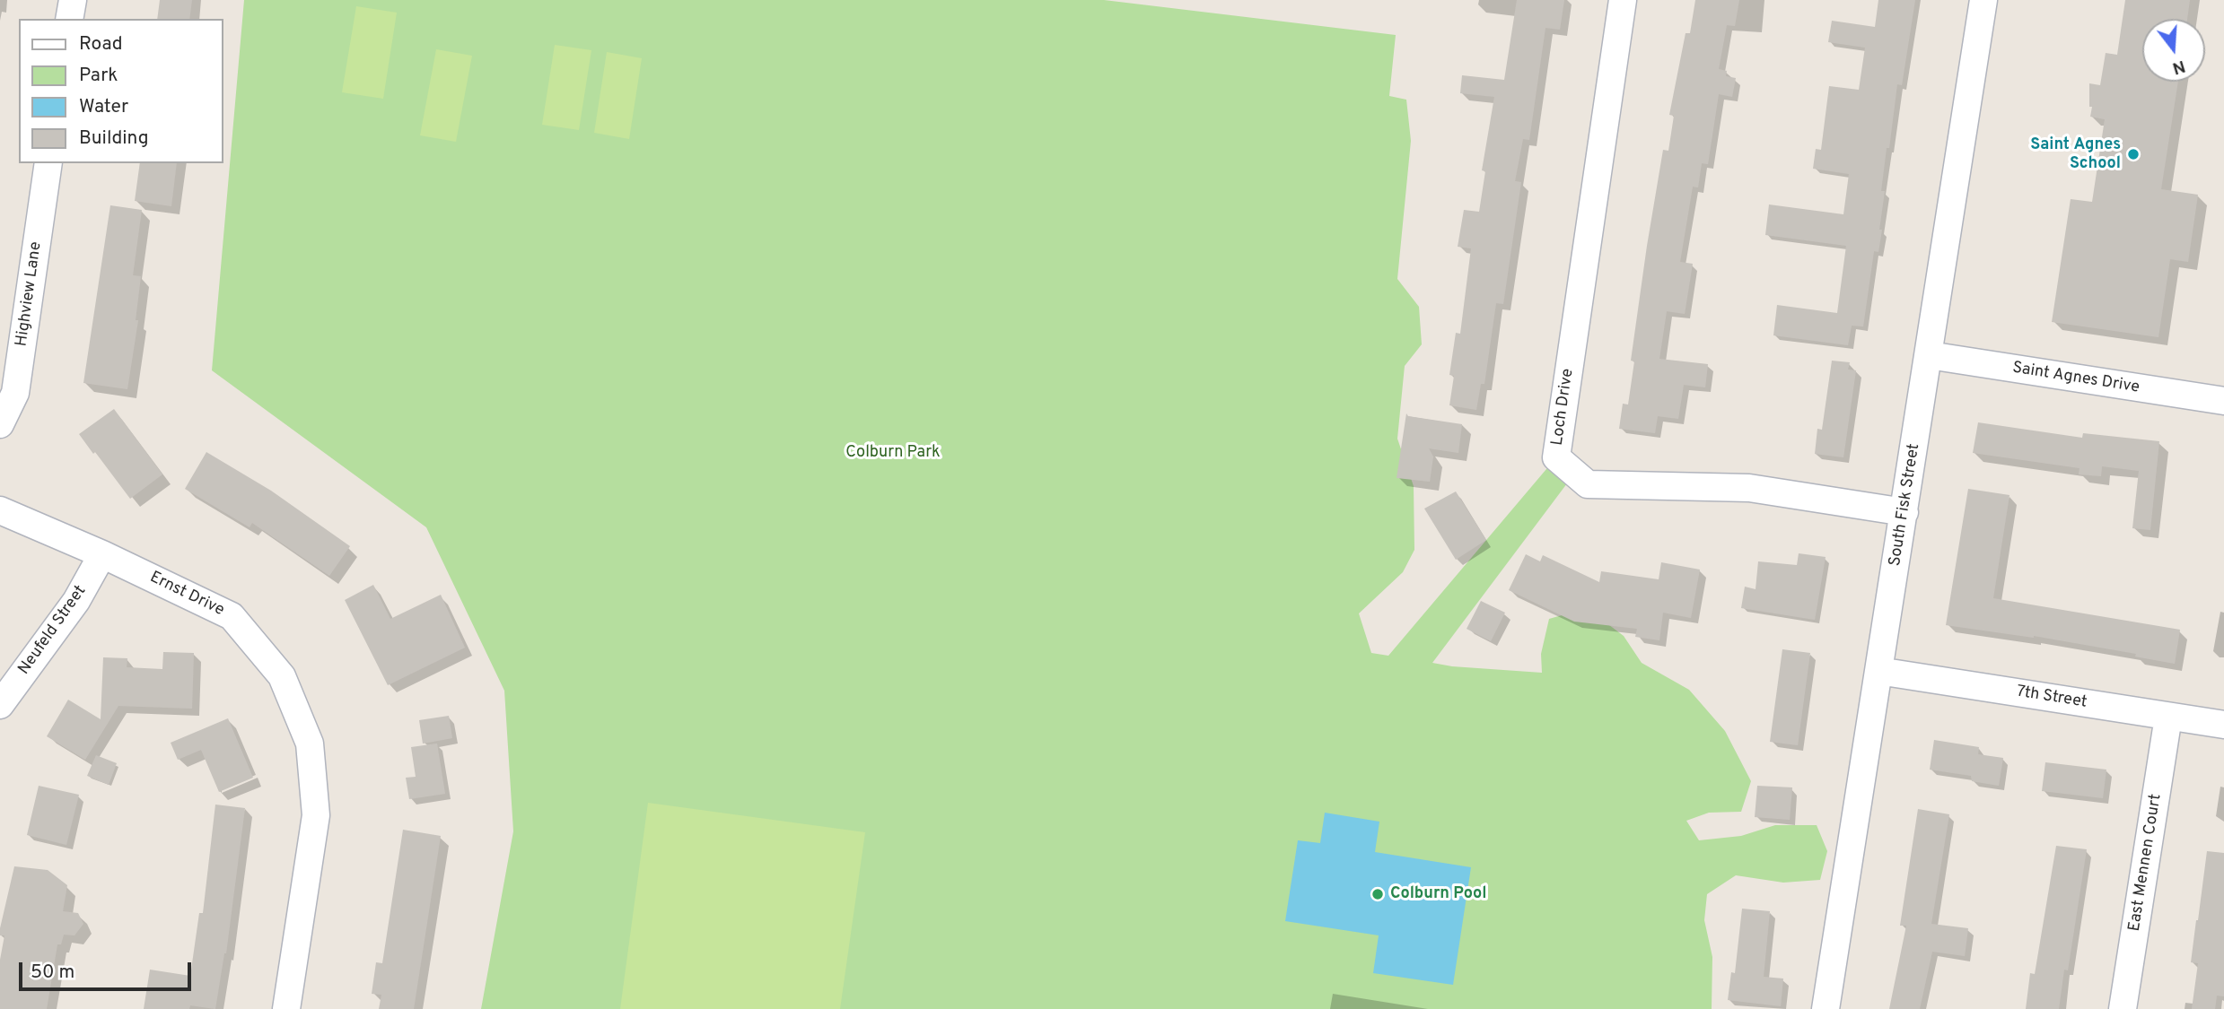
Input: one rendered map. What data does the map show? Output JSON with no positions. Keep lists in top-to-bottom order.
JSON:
{
  "streets": {
    "street": [
      "Highview Lane",
      "Saint Agnes Drive",
      "Loch Drive",
      "South Fisk Street",
      "Ernst Drive",
      "Neufeld Street",
      "7th Street",
      "East Mennen Court"
    ]
  },
  "crossings": [
    ["Saint Agnes Drive", "South Fisk Street"],
    ["Loch Drive", "South Fisk Street"],
    ["South Fisk Street", "7th Street"],
    ["Ernst Drive", "Neufeld Street"],
    ["7th Street", "East Mennen Court"]
  ],
  "parks": ["Colburn Park"],
  "places": ["Saint Agnes School", "Colburn Pool"],
  "legend": [
    "Road",
    "Park",
    "Water",
    "Building"
  ],
  "scale_bar": "50 m",
  "north": "bottom"
}
